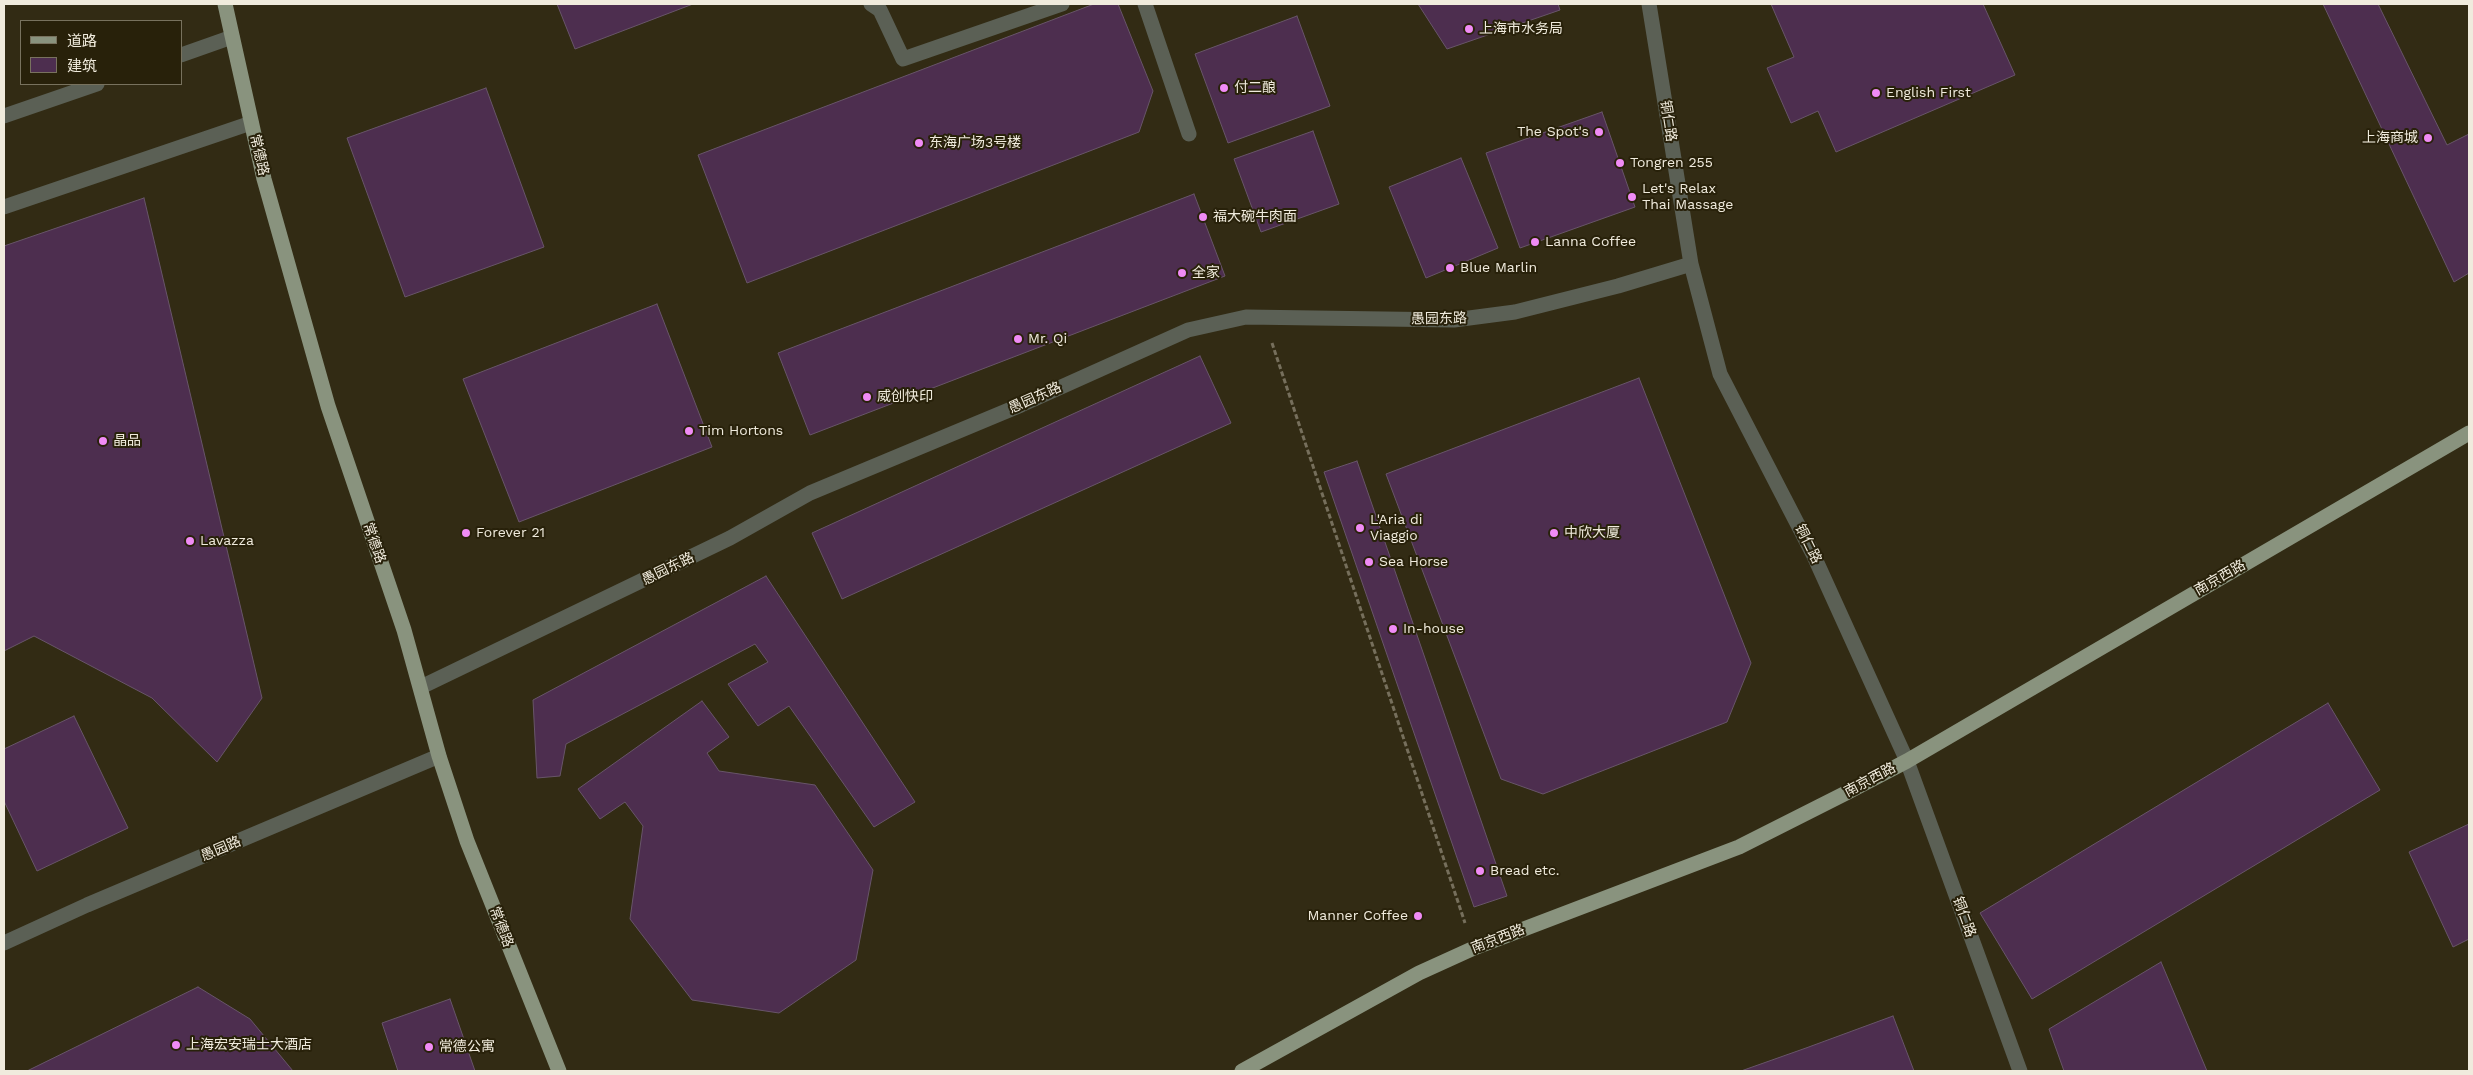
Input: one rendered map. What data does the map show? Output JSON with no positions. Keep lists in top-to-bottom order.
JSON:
{
  "streets": {
    "main road": ["常德路", "南京西路"],
    "street": ["铜仁路", "愚园东路", "愚园路"]
  },
  "crossings": [
    ["铜仁路", "愚园东路"],
    ["铜仁路", "南京西路"],
    ["常德路", "愚园东路"],
    ["常德路", "愚园路"]
  ],
  "places": [
    "上海市水务局",
    "付二酿",
    "English First",
    "The Spot's",
    "上海商城",
    "东海广场3号楼",
    "Tongren 255",
    "Let's Relax Thai Massage",
    "福大碗牛肉面",
    "Lanna Coffee",
    "Blue Marlin",
    "全家",
    "Mr. Qi",
    "威创快印",
    "Tim Hortons",
    "晶品",
    "L'Aria di Viaggio",
    "Forever 21",
    "中欣大厦",
    "Lavazza",
    "Sea Horse",
    "In-house",
    "Bread etc.",
    "Manner Coffee",
    "上海宏安瑞士大酒店",
    "常德公寓"
  ],
  "legend": ["道路", "建筑"]
}
